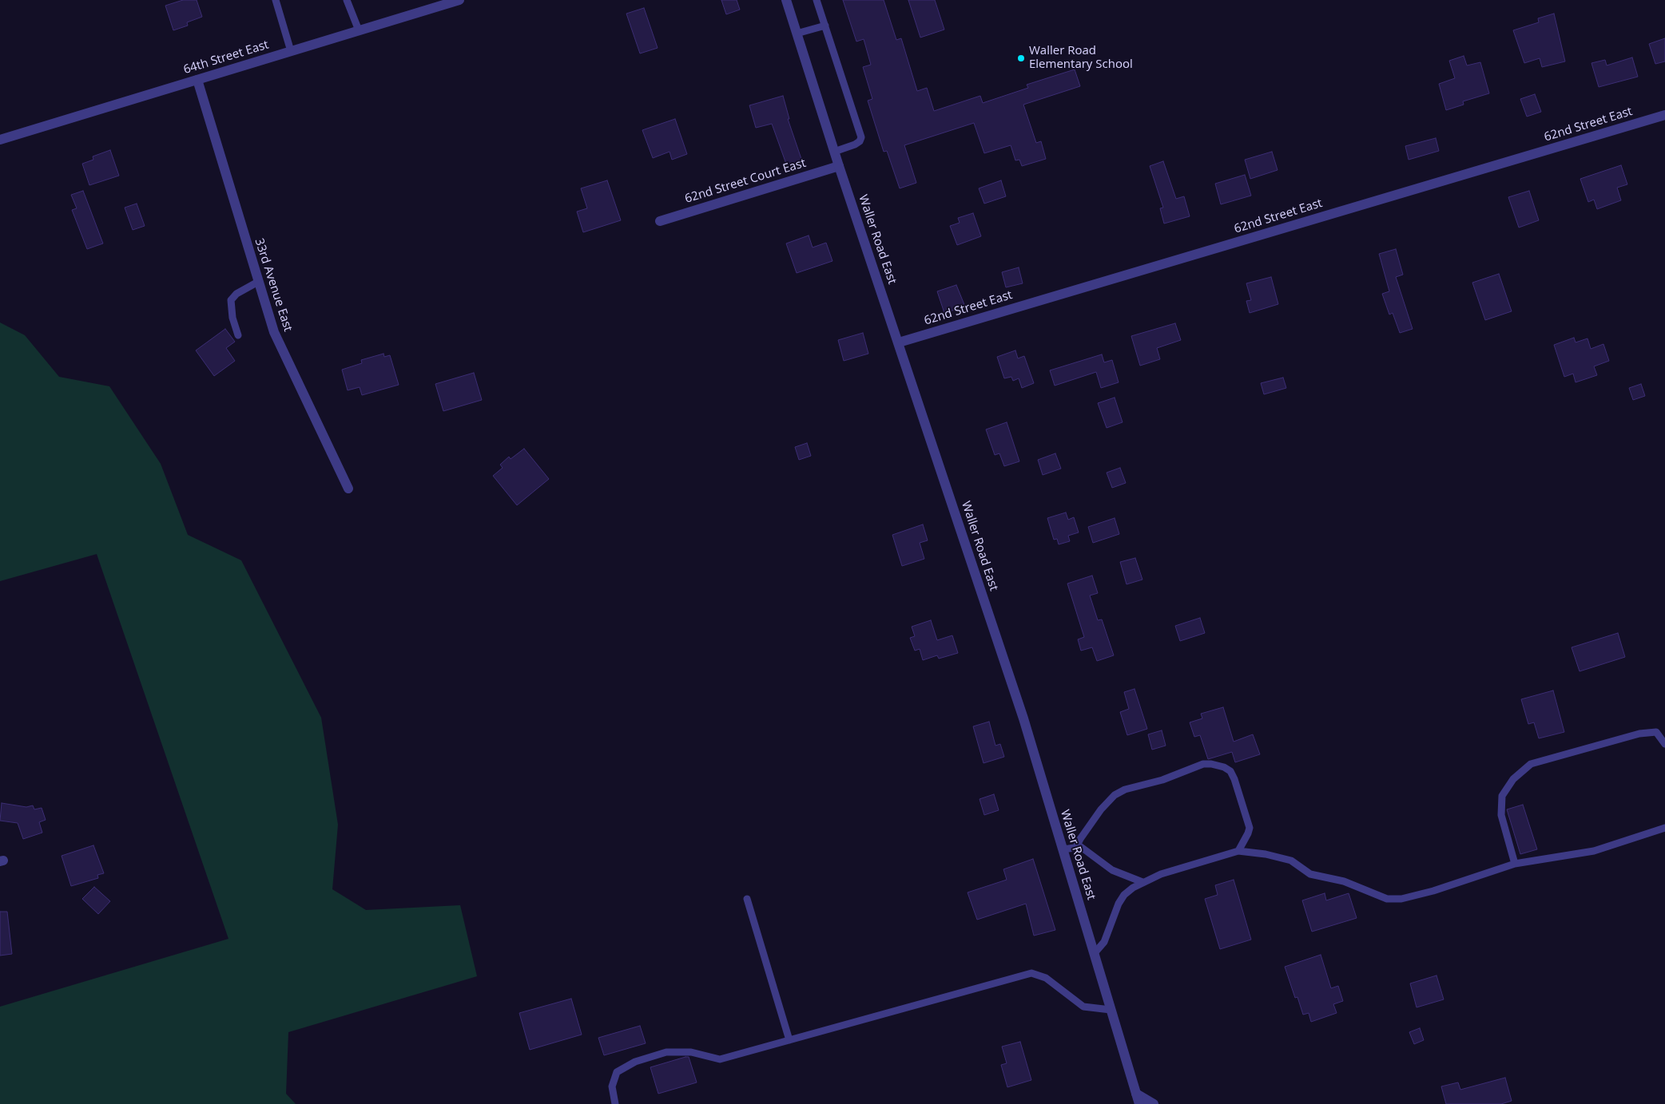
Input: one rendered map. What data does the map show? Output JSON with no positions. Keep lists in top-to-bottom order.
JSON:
{
  "streets": {
    "street": [
      "64th Street East",
      "62nd Street East",
      "62nd Street Court East",
      "Waller Road East",
      "33rd Avenue East"
    ]
  },
  "crossings": [
    ["64th Street East", "33rd Avenue East"],
    ["62nd Street East", "Waller Road East"],
    ["62nd Street Court East", "Waller Road East"]
  ],
  "places": ["Waller Road Elementary School"]
}
